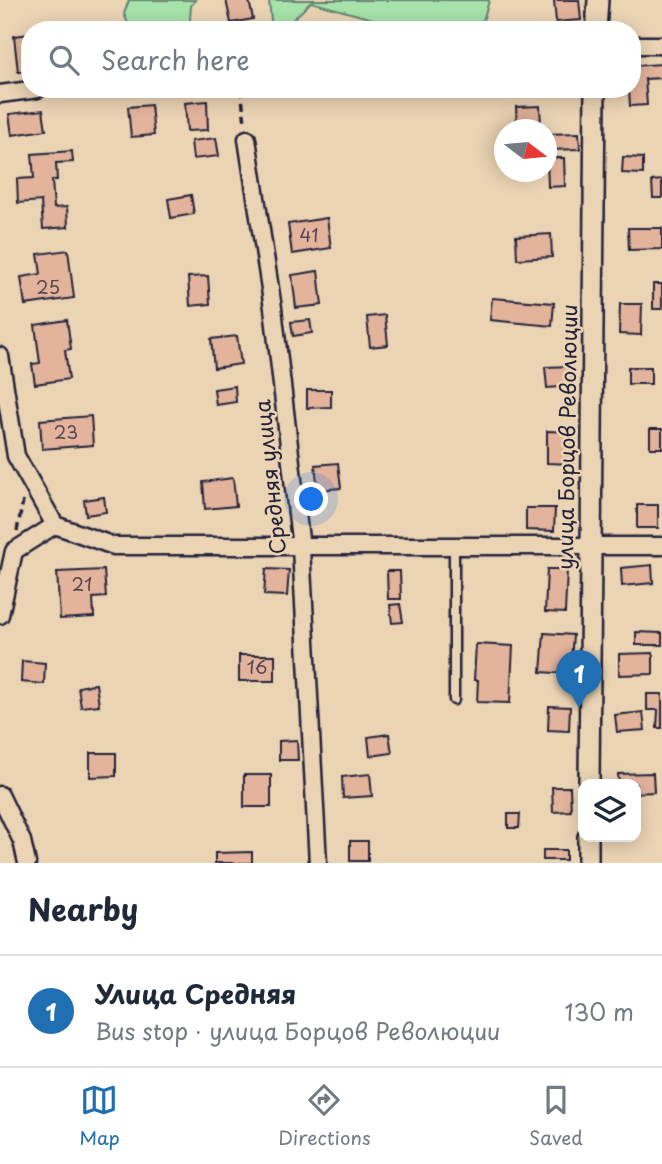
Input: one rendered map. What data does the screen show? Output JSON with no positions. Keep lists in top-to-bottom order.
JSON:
{
  "streets": {
    "street": ["улица Борцов Революции", "Средняя улица"]
  },
  "house_numbers": [
    "41",
    "25",
    "23",
    "21",
    "16"
  ],
  "north": "right",
  "page": {
    "search": "Search here",
    "pins": "1",
    "heading": "Nearby",
    "list": [
      {
        "mark": "1",
        "name": "Улица Средняя",
        "note": "Bus stop · улица Борцов Революции",
        "value": "130 m"
      }
    ],
    "nav": ["Map", "Directions", "Saved"]
  }
}
